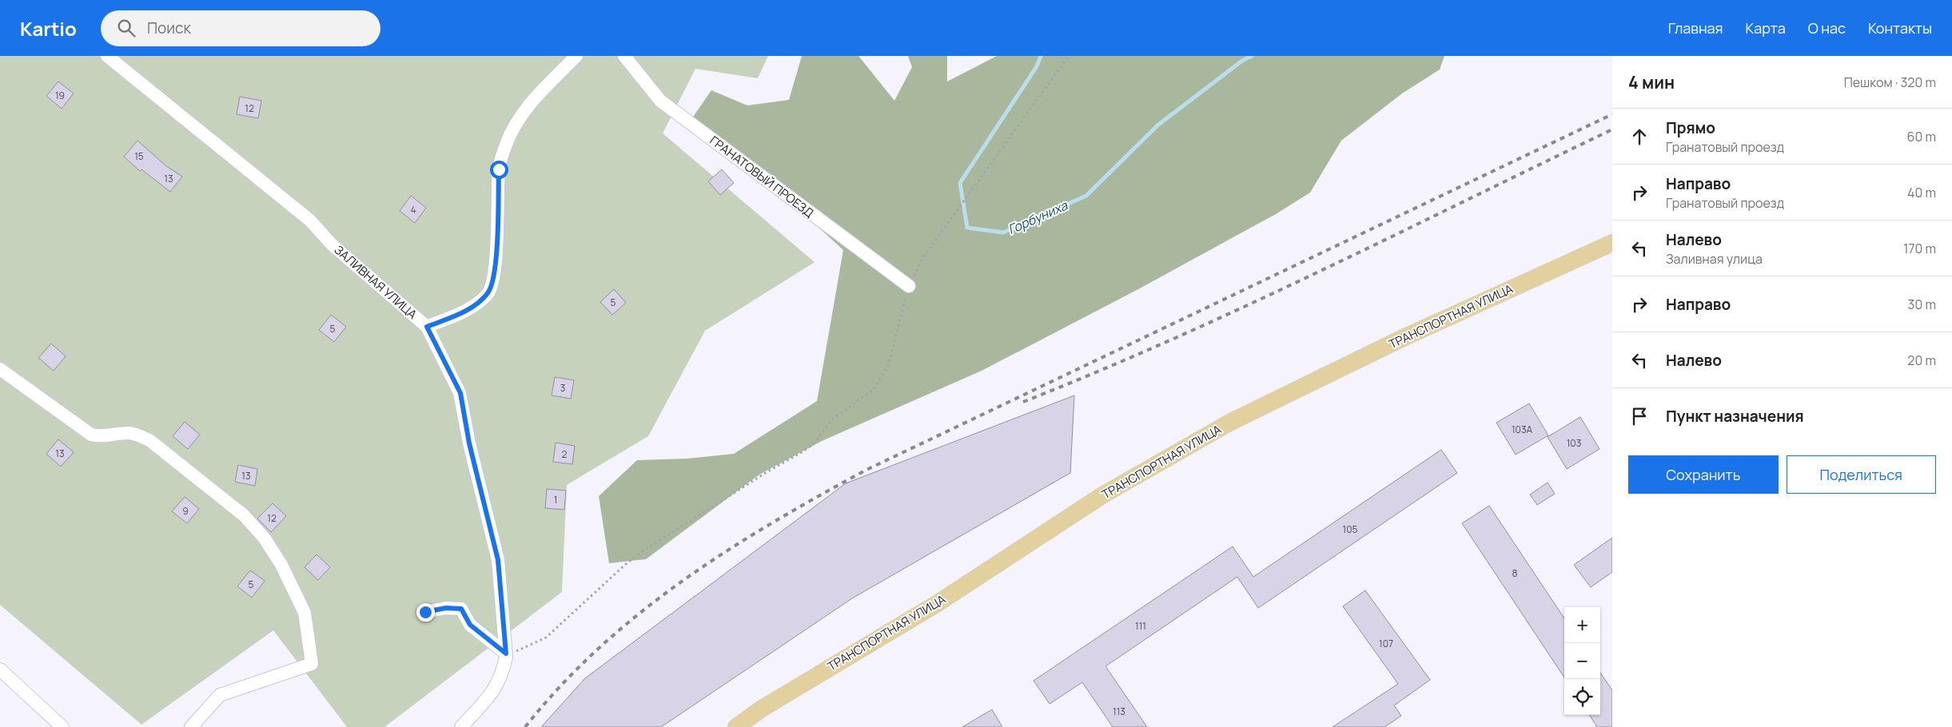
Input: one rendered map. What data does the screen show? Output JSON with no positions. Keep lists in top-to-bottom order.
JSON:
{
  "streets": {
    "main road": ["ТРАНСПОРТНАЯ УЛИЦА"],
    "street": ["ГРАНАТОВЫЙ ПРОЕЗД", "ЗАЛИВНАЯ УЛИЦА"]
  },
  "water": ["Горбуниха"],
  "house_numbers": [
    "19",
    "12",
    "15",
    "13",
    "4",
    "5",
    "5",
    "3",
    "103А",
    "103",
    "13",
    "2",
    "13",
    "1",
    "9",
    "12",
    "105",
    "8",
    "5",
    "111",
    "107",
    "113"
  ],
  "page": {
    "header": "Kartio",
    "search": "Поиск",
    "nav": [
      "Главная",
      "Карта",
      "О нас",
      "Контакты"
    ],
    "heading": ["4 мин", "Пешком · 320 m"],
    "list": [
      ["Прямо", "Гранатовый проезд", "60 m"],
      ["Направо", "Гранатовый проезд", "40 m"],
      ["Налево", "Заливная улица", "170 m"],
      ["Направо", "30 m"],
      ["Налево", "20 m"],
      "Пункт назначения"
    ],
    "buttons": ["Сохранить", "Поделиться"],
    "map_buttons": ["+", "−"]
  }
}
